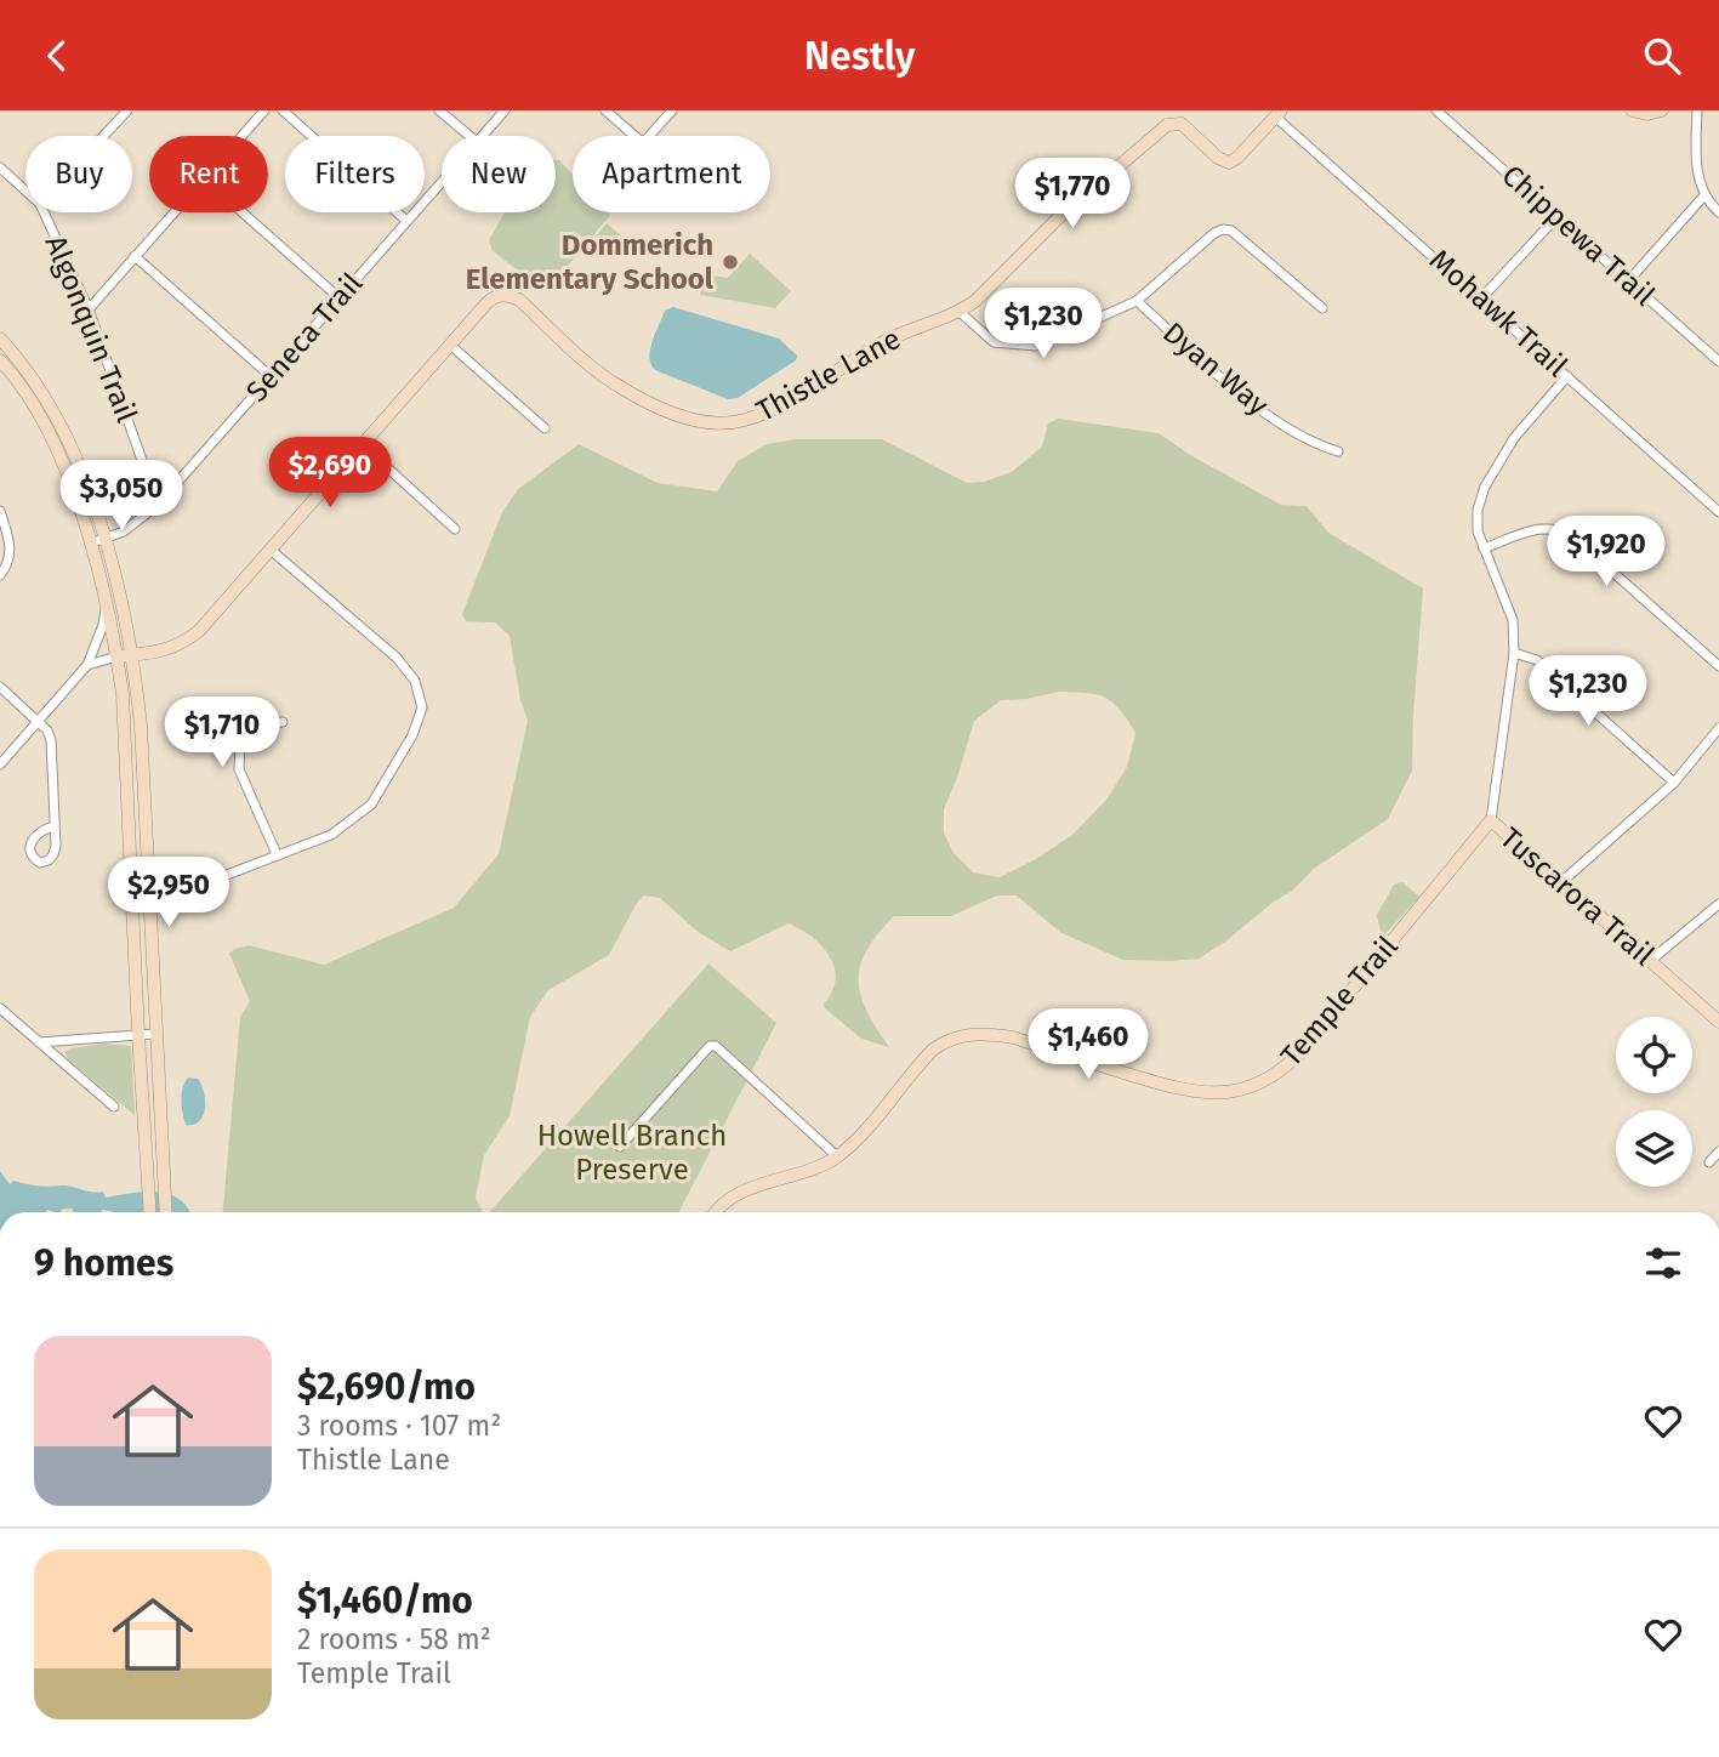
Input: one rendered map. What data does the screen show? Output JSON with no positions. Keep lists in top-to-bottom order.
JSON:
{
  "streets": {
    "street": [
      "Chippewa Trail",
      "Mohawk Trail",
      "Algonquin Trail",
      "Seneca Trail",
      "Dyan Way",
      "Thistle Lane",
      "Tuscarora Trail",
      "Temple Trail"
    ]
  },
  "crossings": [
    ["Mohawk Trail", "Thistle Lane"],
    ["Mohawk Trail", "Tuscarora Trail"],
    ["Algonquin Trail", "Seneca Trail"],
    ["Dyan Way", "Thistle Lane"],
    ["Tuscarora Trail", "Temple Trail"]
  ],
  "parks": ["Howell Branch Preserve"],
  "places": ["Dommerich Elementary School"],
  "page": {
    "header": "Nestly",
    "chip": [
      "Buy",
      "Rent",
      "Filters",
      "New",
      "Apartment"
    ],
    "price": [
      "$1,770",
      "$1,230",
      "$2,690",
      "$3,050",
      "$1,920",
      "$1,230",
      "$1,710",
      "$2,950",
      "$1,460"
    ],
    "heading": "9 homes",
    "list": [
      {
        "name": "$2,690/mo",
        "note": "3 rooms · 107 m² · Thistle Lane"
      },
      {
        "name": "$1,460/mo",
        "note": "2 rooms · 58 m² · Temple Trail"
      }
    ]
  }
}
